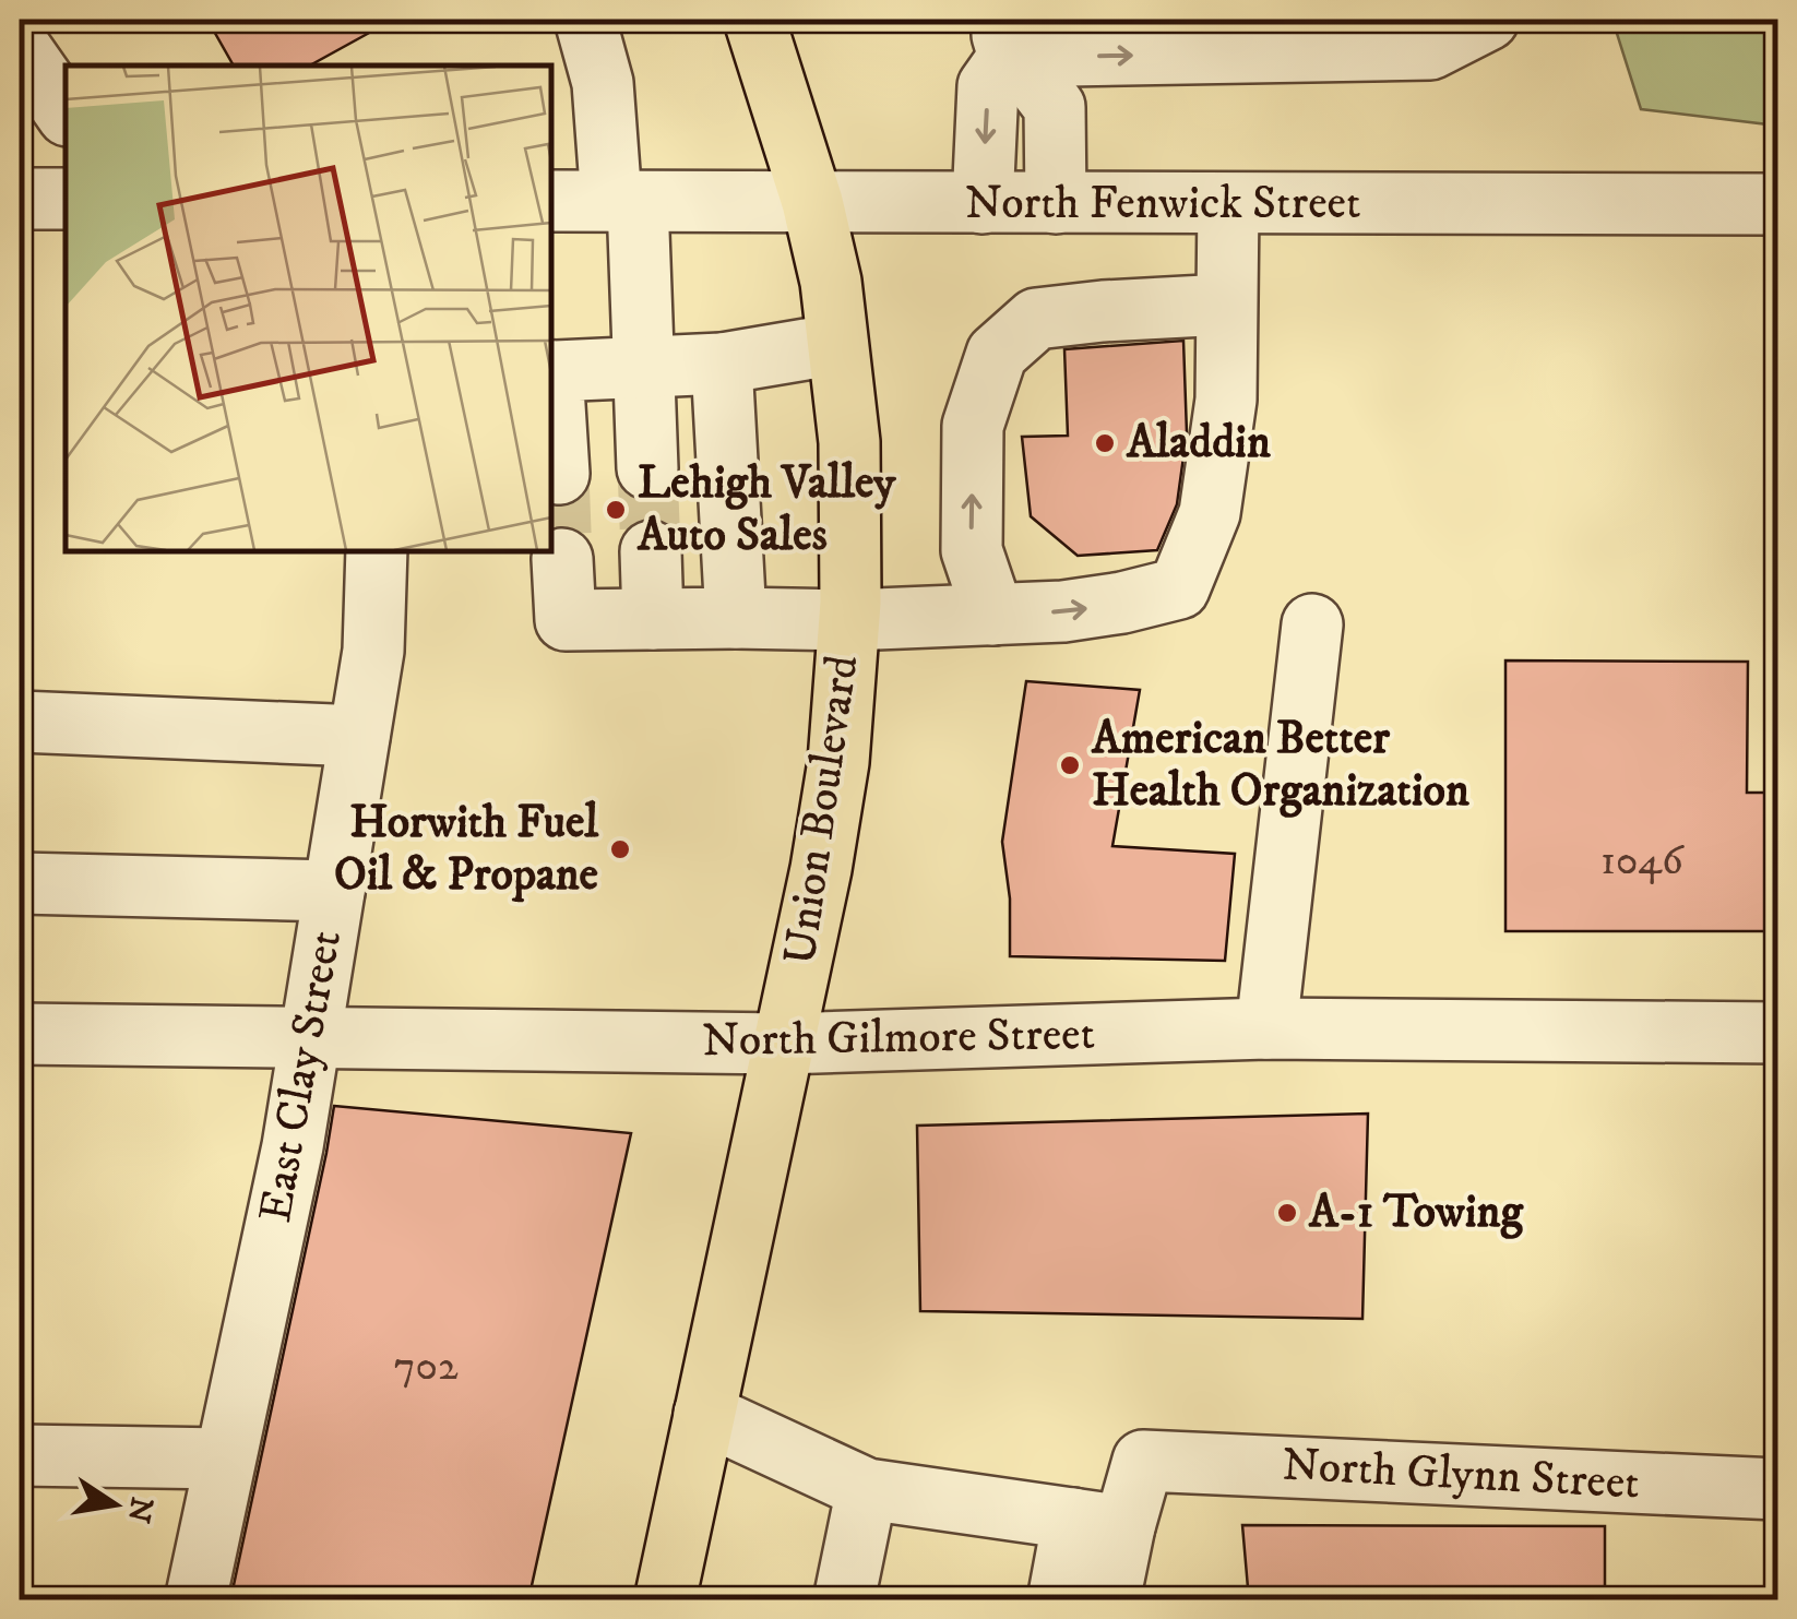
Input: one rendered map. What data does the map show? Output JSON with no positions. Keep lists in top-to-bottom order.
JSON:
{
  "streets": {
    "main road": ["Union Boulevard"],
    "street": [
      "North Fenwick Street",
      "North Gilmore Street",
      "East Clay Street",
      "North Glynn Street"
    ]
  },
  "crossings": [
    ["North Fenwick Street", "Union Boulevard"],
    ["Union Boulevard", "North Gilmore Street"],
    ["North Gilmore Street", "East Clay Street"]
  ],
  "places": [
    "Aladdin",
    "Lehigh Valley Auto Sales",
    "American Better Health Organization",
    "Horwith Fuel Oil & Propane",
    "A-1 Towing"
  ],
  "house_numbers": ["1046", "702"],
  "north": "right"
}
